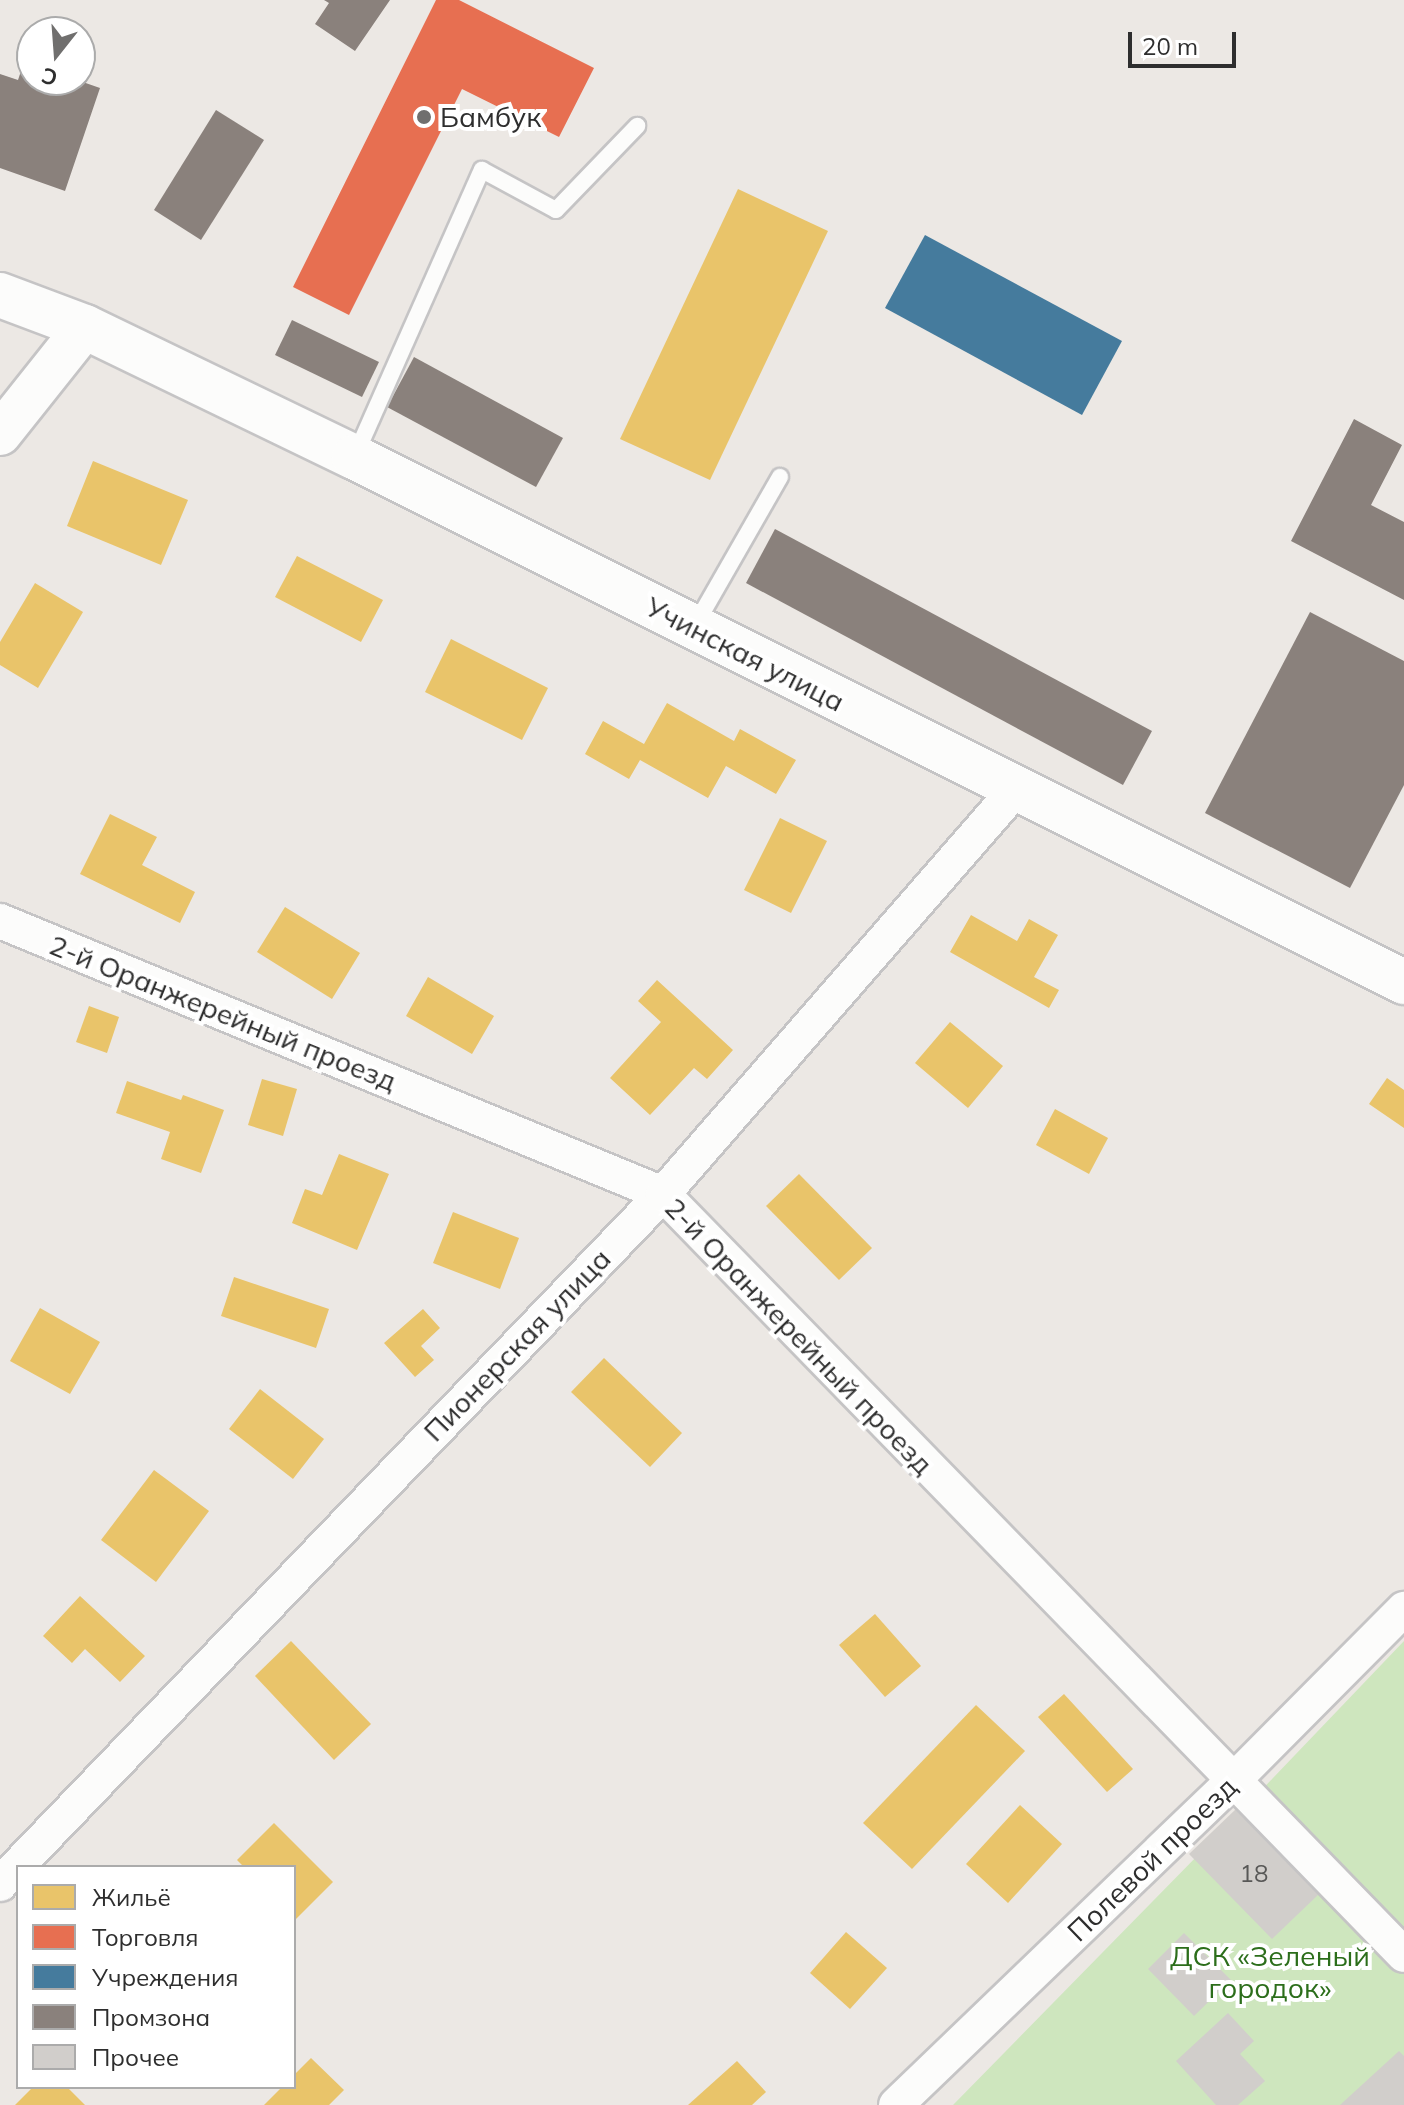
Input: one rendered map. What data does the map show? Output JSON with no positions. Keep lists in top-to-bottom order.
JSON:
{
  "streets": {
    "main road": ["Учинская улица"],
    "street": ["2-й Оранжерейный проезд", "Пионерская улица", "Полевой проезд"]
  },
  "crossings": [
    ["Учинская улица", "Пионерская улица"],
    ["2-й Оранжерейный проезд", "Пионерская улица"],
    ["2-й Оранжерейный проезд", "Полевой проезд"]
  ],
  "parks": ["ДСК «Зеленый городок»"],
  "places": ["Бамбук"],
  "house_numbers": ["18"],
  "legend": [
    "Жильё",
    "Торговля",
    "Учреждения",
    "Промзона",
    "Прочее"
  ],
  "scale_bar": "20 m",
  "north": "bottom"
}
